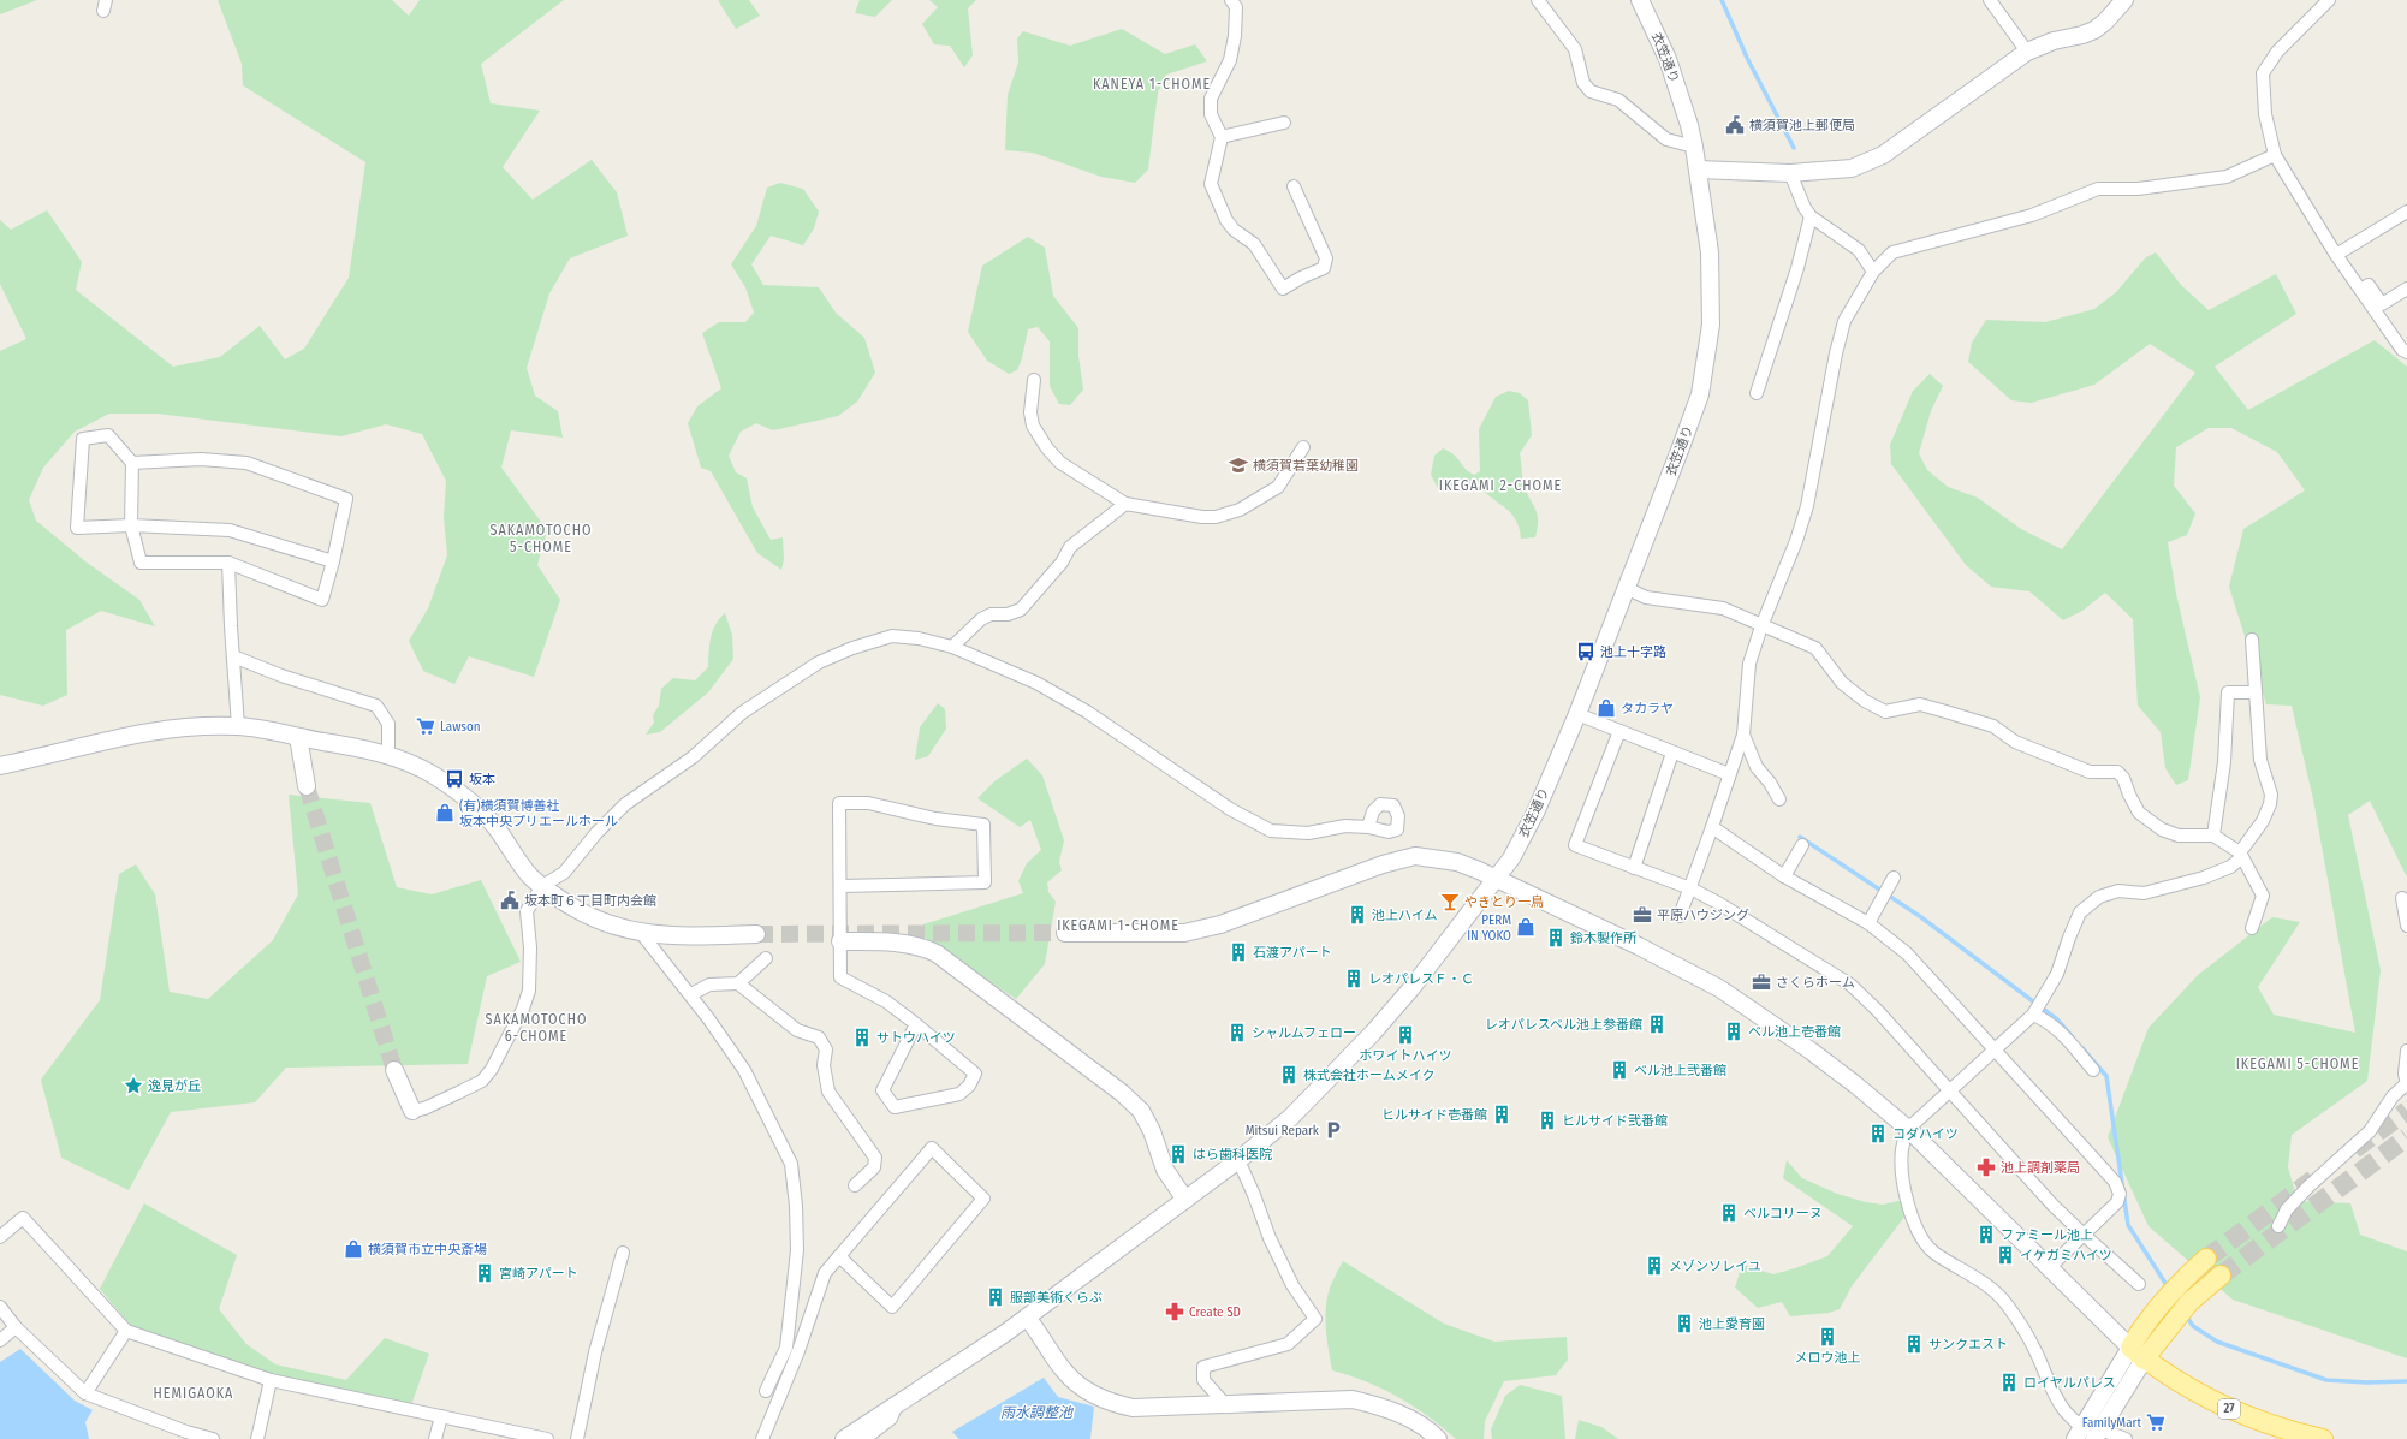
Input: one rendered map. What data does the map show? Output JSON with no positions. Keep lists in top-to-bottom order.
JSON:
{
  "streets": {
    "main road": ["27"],
    "street": ["衣笠通り"]
  },
  "districts": [
    "KANEYA 1-CHOME",
    "IKEGAMI 2-CHOME",
    "SAKAMOTOCHO 5-CHOME",
    "IKEGAMI 1-CHOME",
    "SAKAMOTOCHO 6-CHOME",
    "IKEGAMI 5-CHOME",
    "HEMIGAOKA"
  ],
  "water": ["雨水調整池"],
  "places": {
    "public building": ["横須賀池上郵便局", "坂本町６丁目町内会館"],
    "school or university": ["横須賀若葉幼稚園"],
    "bus stop": ["池上十字路", "坂本"],
    "shop": [
      "タカラヤ",
      "(有)横須賀博善社 坂本中央プリエールホール",
      "PERM IN YOKO",
      "横須賀市立中央斎場"
    ],
    "supermarket": ["Lawson", "FamilyMart"],
    "bar": ["やきとり一鳥"],
    "building": [
      "池上ハイム",
      "鈴木製作所",
      "石渡アパート",
      "レオパレスＦ・Ｃ",
      "レオパレスベル池上参番館",
      "ベル池上壱番館",
      "シャルムフェロー",
      "ホワイトハイツ",
      "サトウハイツ",
      "ベル池上弐番館",
      "株式会社ホームメイク",
      "ヒルサイド壱番館",
      "ヒルサイド弐番館",
      "コダハイツ",
      "はら歯科医院",
      "ベルコリーヌ",
      "ファミール池上",
      "イケガミハイツ",
      "メゾンソレイユ",
      "宮崎アパート",
      "服部美術くらぶ",
      "池上愛育園",
      "メロウ池上",
      "サンクエスト",
      "ロイヤルパレス"
    ],
    "office": ["平原ハウジング", "さくらホーム"],
    "place": ["逸見が丘"],
    "parking": ["Mitsui Repark"],
    "pharmacy": ["池上調剤薬局", "Create SD"]
  }
}
